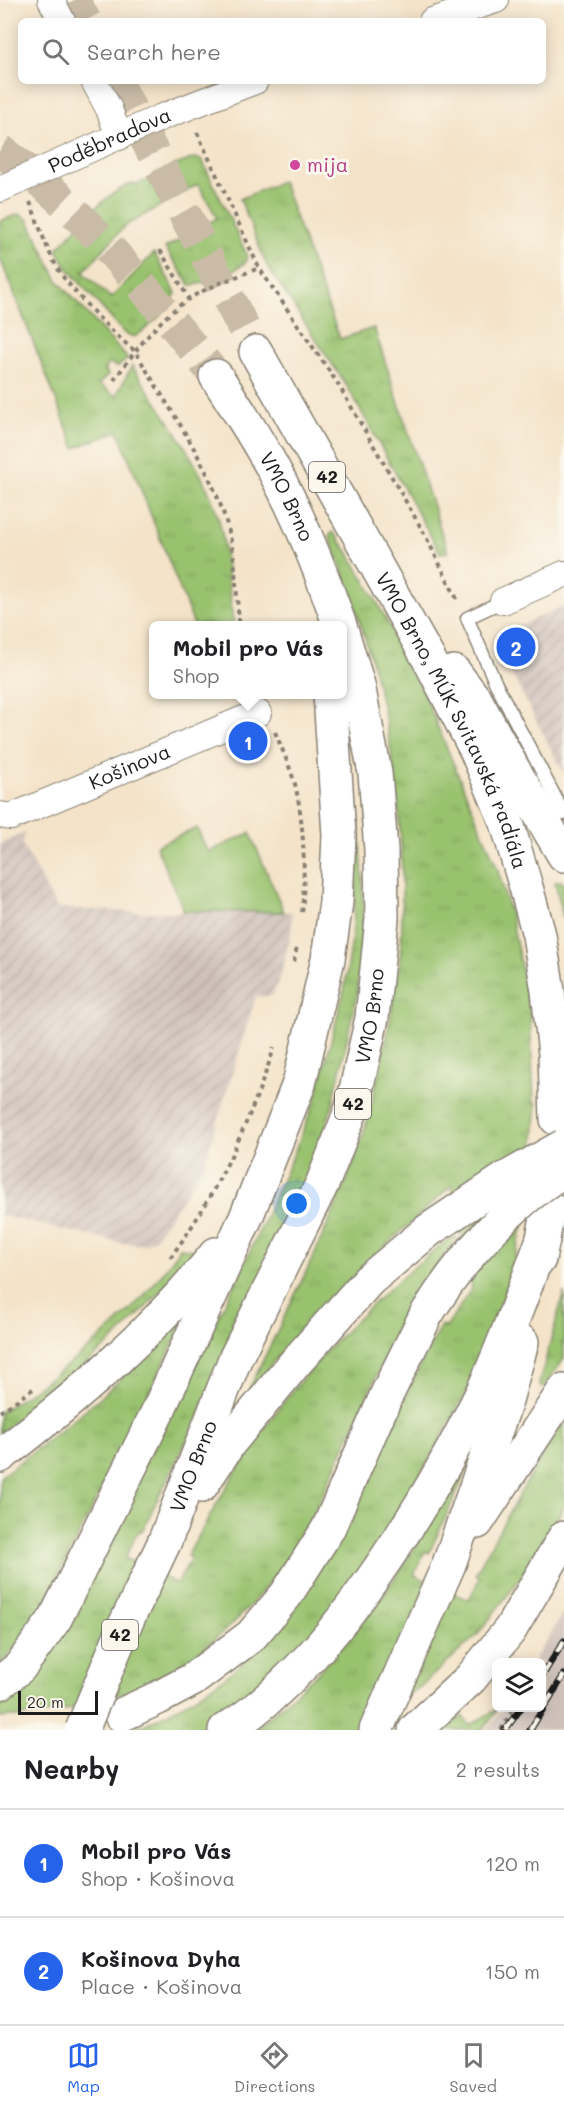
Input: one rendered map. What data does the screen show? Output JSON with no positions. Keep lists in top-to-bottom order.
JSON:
{
  "streets": {
    "highway": ["42", "VMO Brno", "VMO Brno, MÚK Svitavská radiála"],
    "street": ["Poděbradova", "Košinova"]
  },
  "crossings": [
    ["42", "VMO Brno"],
    ["42", "VMO Brno, MÚK Svitavská radiála"]
  ],
  "places": ["mija"],
  "scale_bar": "20 m",
  "page": {
    "search": "Search here",
    "popup": ["Mobil pro Vás", "Shop"],
    "pins": ["2", "1"],
    "scale": "20 m",
    "heading": ["Nearby", "2 results"],
    "list": [
      {
        "mark": "1",
        "name": "Mobil pro Vás",
        "note": "Shop · Košinova",
        "value": "120 m"
      },
      {
        "mark": "2",
        "name": "Košinova Dyha",
        "note": "Place · Košinova",
        "value": "150 m"
      }
    ],
    "nav": ["Map", "Directions", "Saved"]
  }
}
